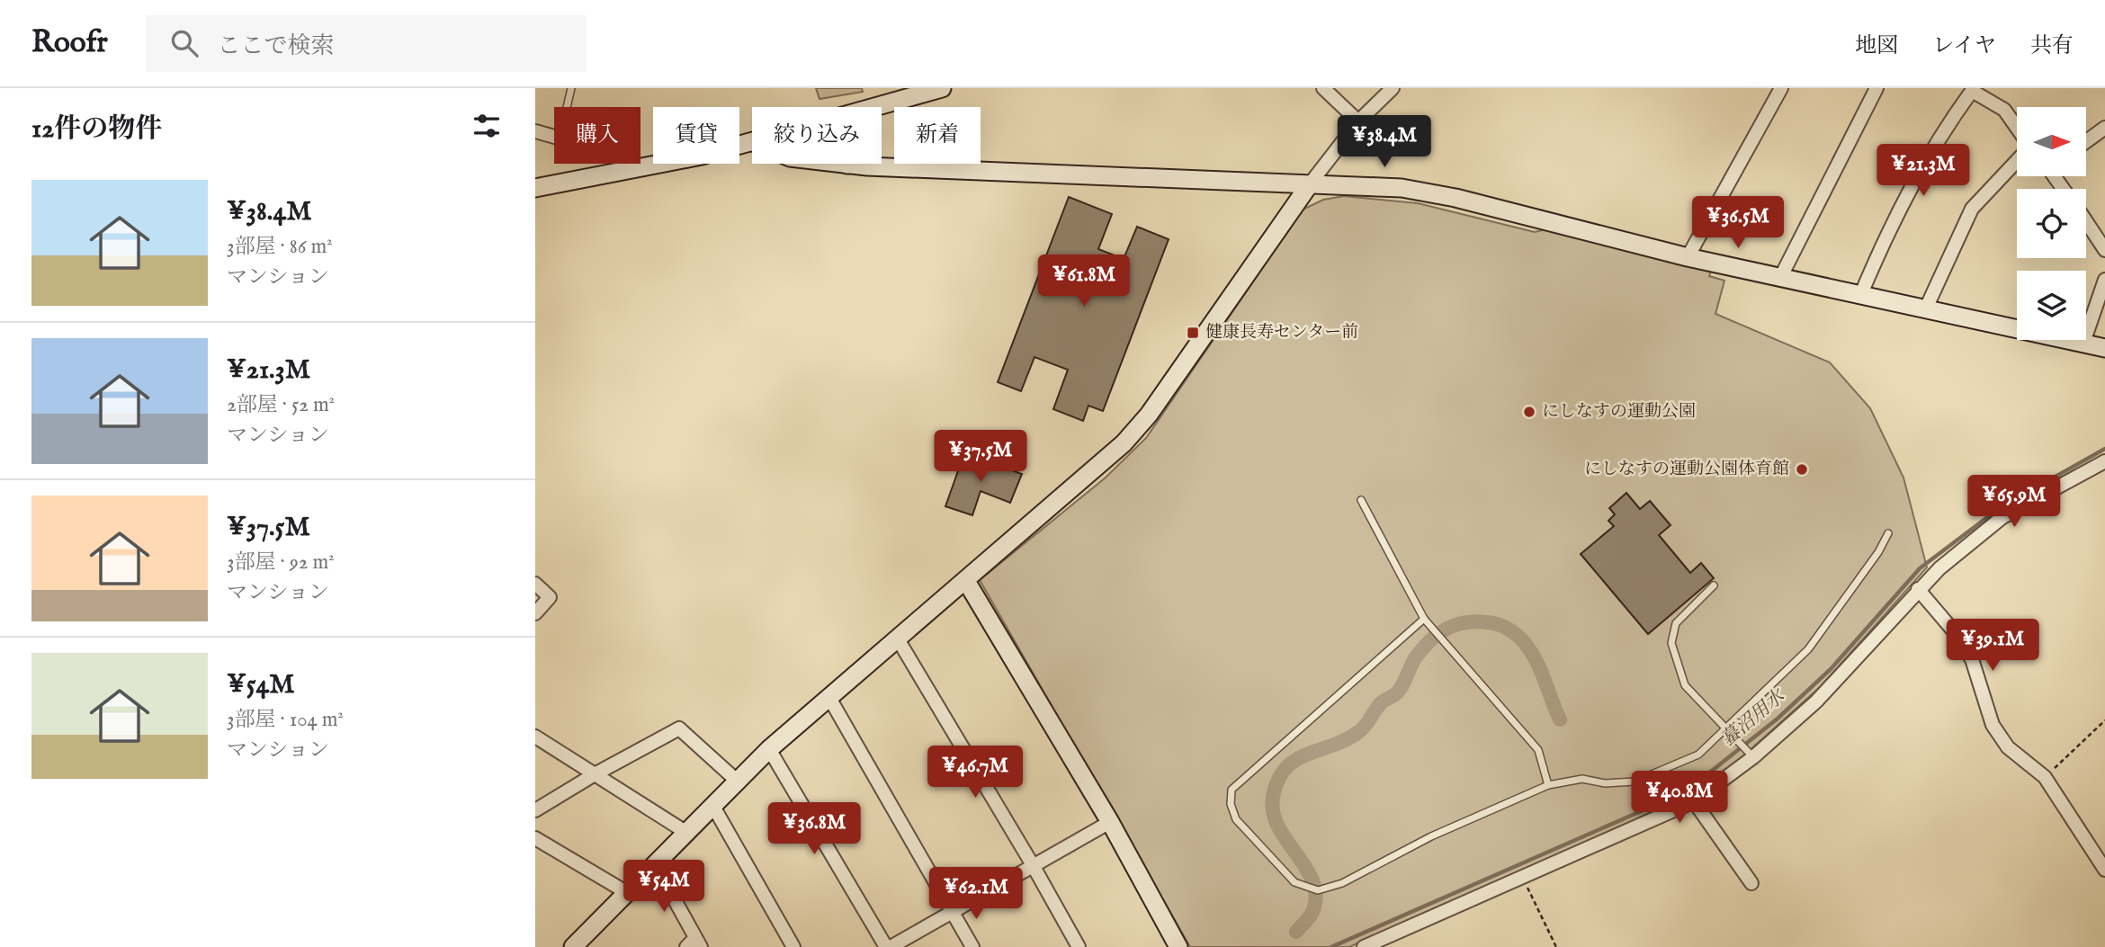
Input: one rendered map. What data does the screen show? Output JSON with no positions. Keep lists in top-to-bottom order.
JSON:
{
  "water": ["蟇沼用水"],
  "places": {
    "transit": ["健康長寿センター前"],
    "other": ["にしなすの運動公園", "にしなすの運動公園体育館"]
  },
  "north": "right",
  "page": {
    "header": "Roofr",
    "search": "ここで検索",
    "nav": ["地図", "レイヤ", "共有"],
    "heading": "12件の物件",
    "chip": [
      "購入",
      "賃貸",
      "絞り込み",
      "新着"
    ],
    "price": [
      "¥38.4M",
      "¥21.3M",
      "¥36.5M",
      "¥61.8M",
      "¥37.5M",
      "¥65.9M",
      "¥39.1M",
      "¥46.7M",
      "¥40.8M",
      "¥36.8M",
      "¥54M",
      "¥62.1M"
    ],
    "list": [
      {
        "name": "¥38.4M",
        "note": "3部屋 · 86 m² · マンション"
      },
      {
        "name": "¥21.3M",
        "note": "2部屋 · 52 m² · マンション"
      },
      {
        "name": "¥37.5M",
        "note": "3部屋 · 92 m² · マンション"
      },
      {
        "name": "¥54M",
        "note": "3部屋 · 104 m² · マンション"
      }
    ]
  }
}
